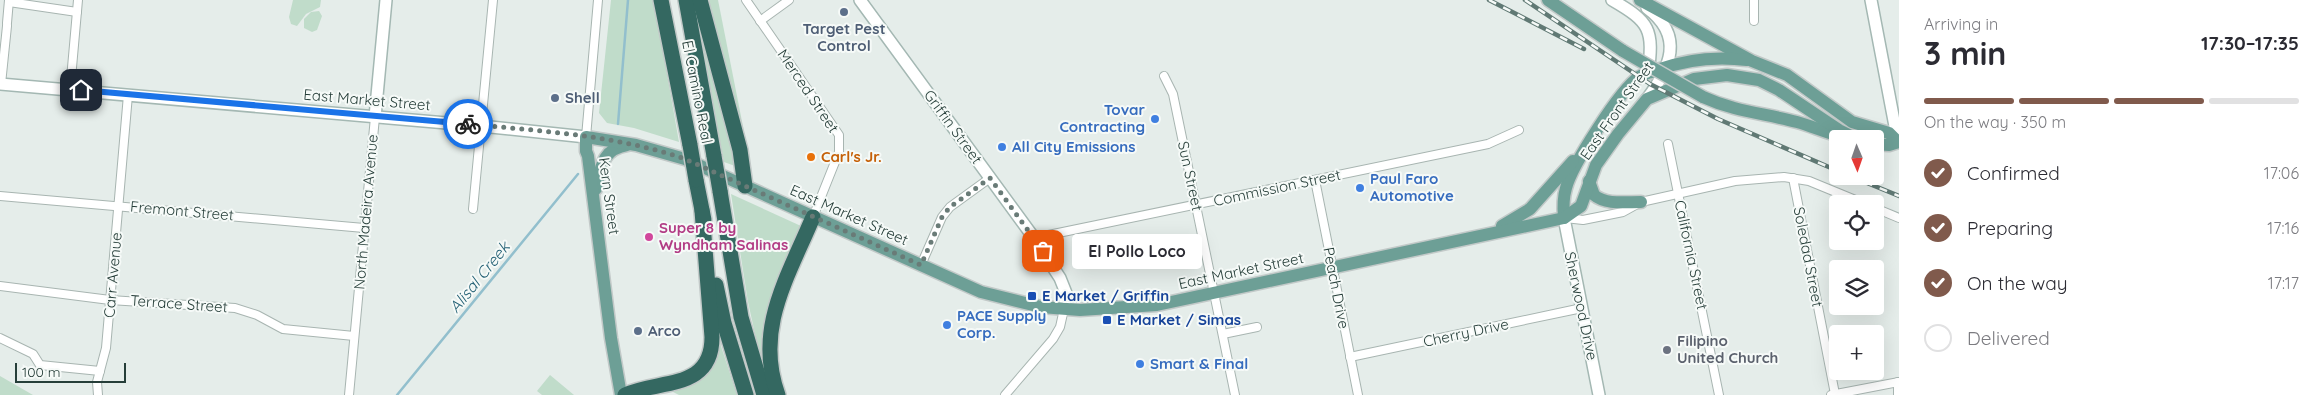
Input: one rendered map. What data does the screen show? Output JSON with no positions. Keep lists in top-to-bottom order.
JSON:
{
  "streets": {
    "highway": ["El Camino Real"],
    "main road": [
      "East Market Street",
      "East Front Street",
      "Griffin Street",
      "Kern Street",
      "North Madeira Avenue",
      "Sherwood Drive"
    ],
    "street": [
      "Merced Street",
      "Sun Street",
      "Commission Street",
      "Fremont Street",
      "California Street",
      "Soledad Street",
      "Carr Avenue",
      "Peach Drive",
      "Terrace Street",
      "Cherry Drive"
    ]
  },
  "crossings": [
    ["Merced Street", "East Market Street"],
    ["East Market Street", "East Front Street"],
    ["East Market Street", "Griffin Street"],
    ["East Market Street", "Sun Street"],
    ["East Market Street", "Kern Street"],
    ["East Market Street", "North Madeira Avenue"],
    ["East Market Street", "California Street"],
    ["East Market Street", "Soledad Street"],
    ["East Market Street", "Carr Avenue"],
    ["East Market Street", "Peach Drive"],
    ["East Market Street", "Sherwood Drive"],
    ["East Front Street", "Sherwood Drive"],
    ["Griffin Street", "Commission Street"],
    ["Sun Street", "Commission Street"],
    ["Commission Street", "Peach Drive"],
    ["Fremont Street", "North Madeira Avenue"],
    ["Fremont Street", "Carr Avenue"],
    ["North Madeira Avenue", "Terrace Street"],
    ["Carr Avenue", "Terrace Street"],
    ["Peach Drive", "Cherry Drive"],
    ["Sherwood Drive", "Cherry Drive"]
  ],
  "water": ["Alisal Creek"],
  "places": {
    "other": [
      "Target Pest Control",
      "Shell",
      "Tovar Contracting",
      "All City Emissions",
      "Carl's Jr.",
      "Paul Faro Automotive",
      "Super 8 by Wyndham Salinas",
      "El Pollo Loco",
      "PACE Supply Corp.",
      "Arco",
      "Filipino United Church",
      "Smart & Final"
    ],
    "transit": ["E Market / Griffin", "E Market / Simas"]
  },
  "scale_bar": "100 m",
  "north": "bottom",
  "page": {
    "heading": ["3 min", "Arriving in", "17:30–17:35"],
    "bar": "On the way · 350 m",
    "map_buttons": "+",
    "list": [
      ["Confirmed", "17:06"],
      ["Preparing", "17:16"],
      ["On the way", "17:17"],
      "Delivered"
    ],
    "bubble": "El Pollo Loco",
    "scale": "100 m"
  }
}
